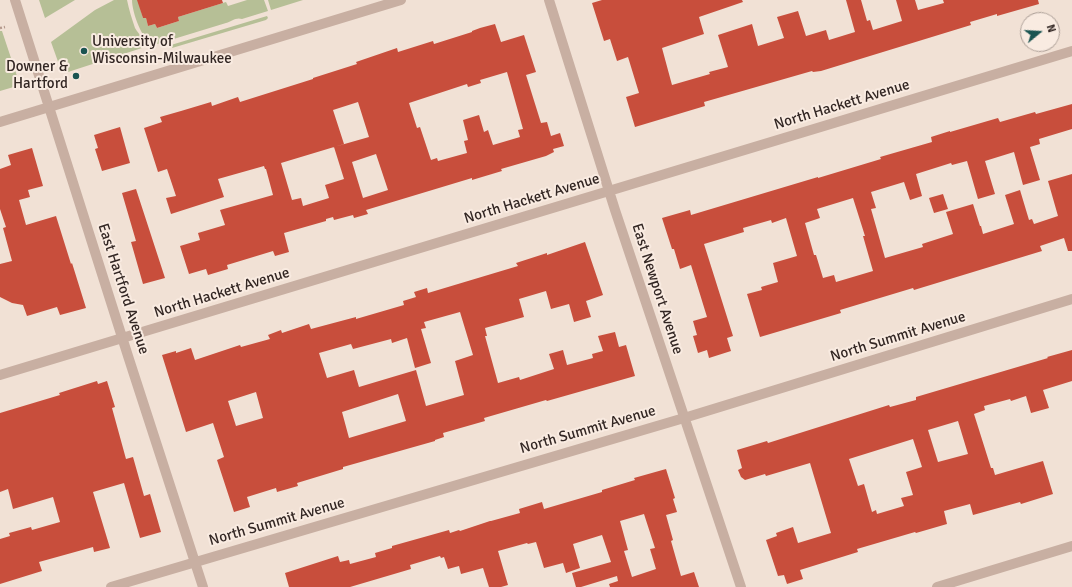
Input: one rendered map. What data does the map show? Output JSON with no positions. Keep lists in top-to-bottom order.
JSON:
{
  "streets": {
    "street": [
      "North Hackett Avenue",
      "East Hartford Avenue",
      "East Newport Avenue",
      "North Summit Avenue"
    ]
  },
  "crossings": [
    ["North Hackett Avenue", "East Hartford Avenue"],
    ["North Hackett Avenue", "East Newport Avenue"],
    ["East Hartford Avenue", "North Summit Avenue"],
    ["East Newport Avenue", "North Summit Avenue"]
  ],
  "places": ["University of Wisconsin-Milwaukee", "Downer & Hartford"],
  "north": "right"
}
